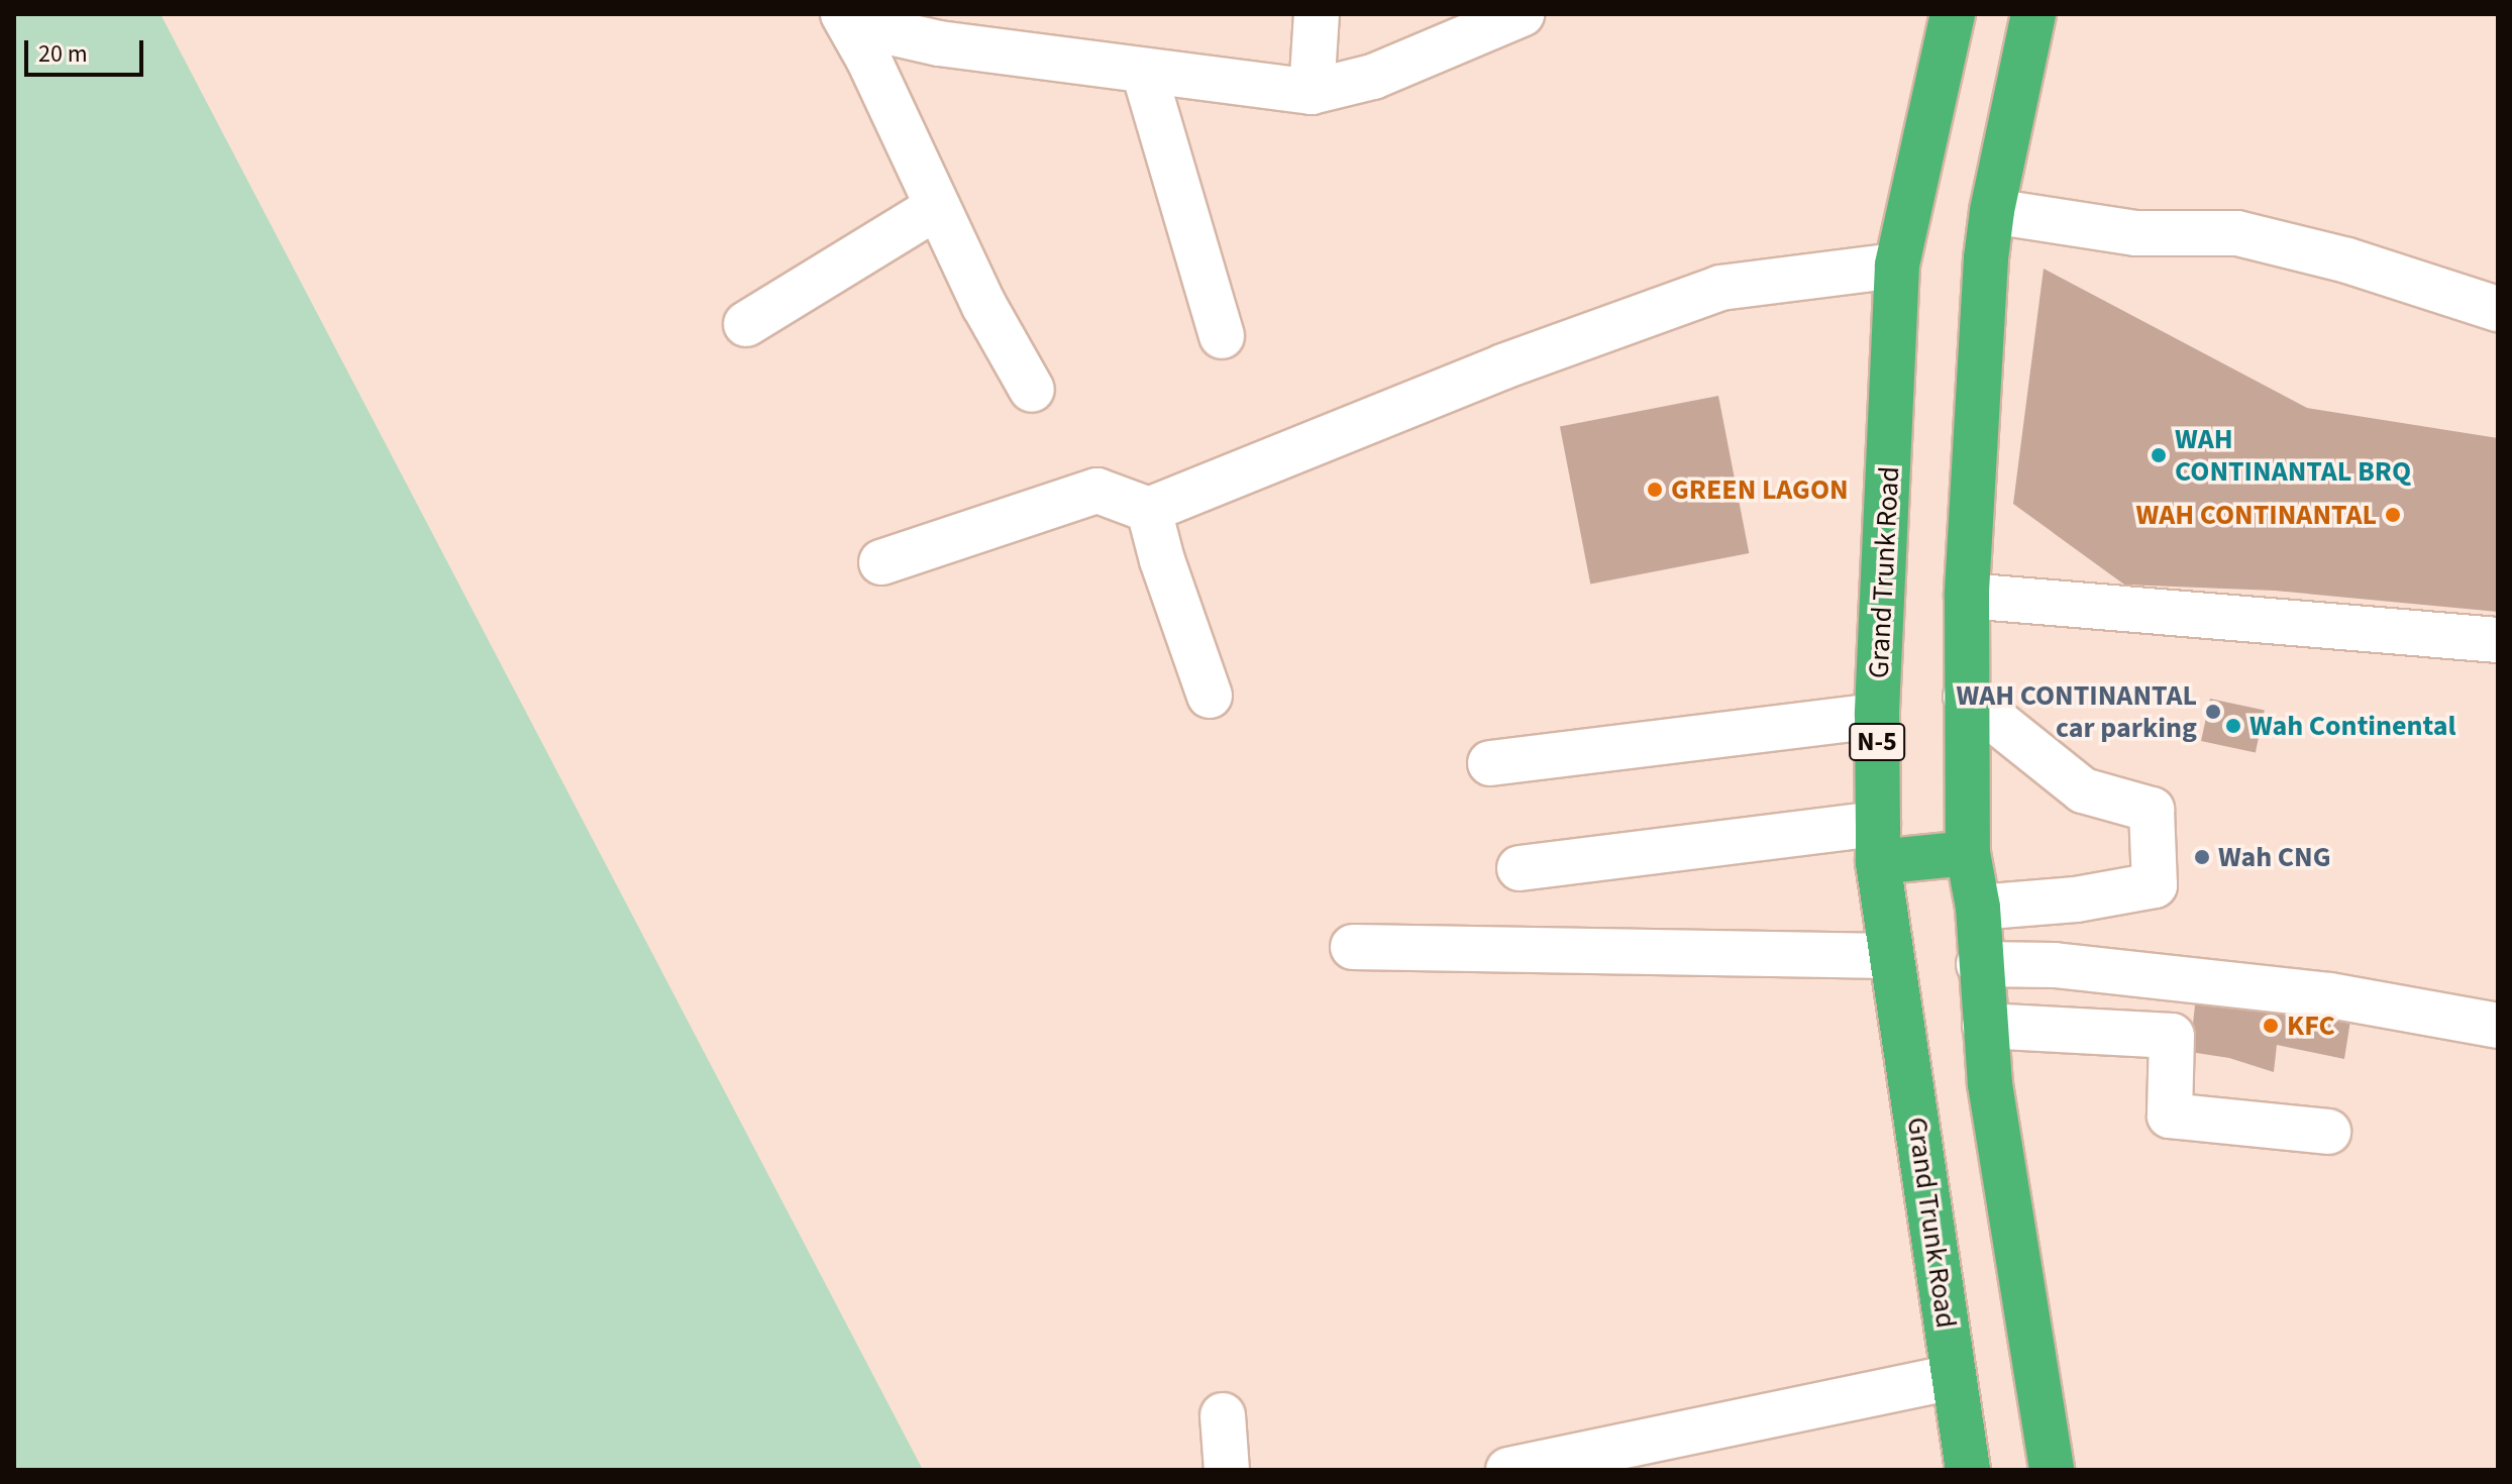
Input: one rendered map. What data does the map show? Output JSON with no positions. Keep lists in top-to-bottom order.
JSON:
{
  "streets": {
    "highway": ["Grand Trunk Road", "N-5"]
  },
  "places": [
    "WAH CONTINANTAL BRQ",
    "GREEN LAGON",
    "WAH CONTINANTAL",
    "WAH CONTINANTAL car parking",
    "Wah Continental",
    "Wah CNG",
    "KFC"
  ],
  "scale_bar": "20 m"
}
